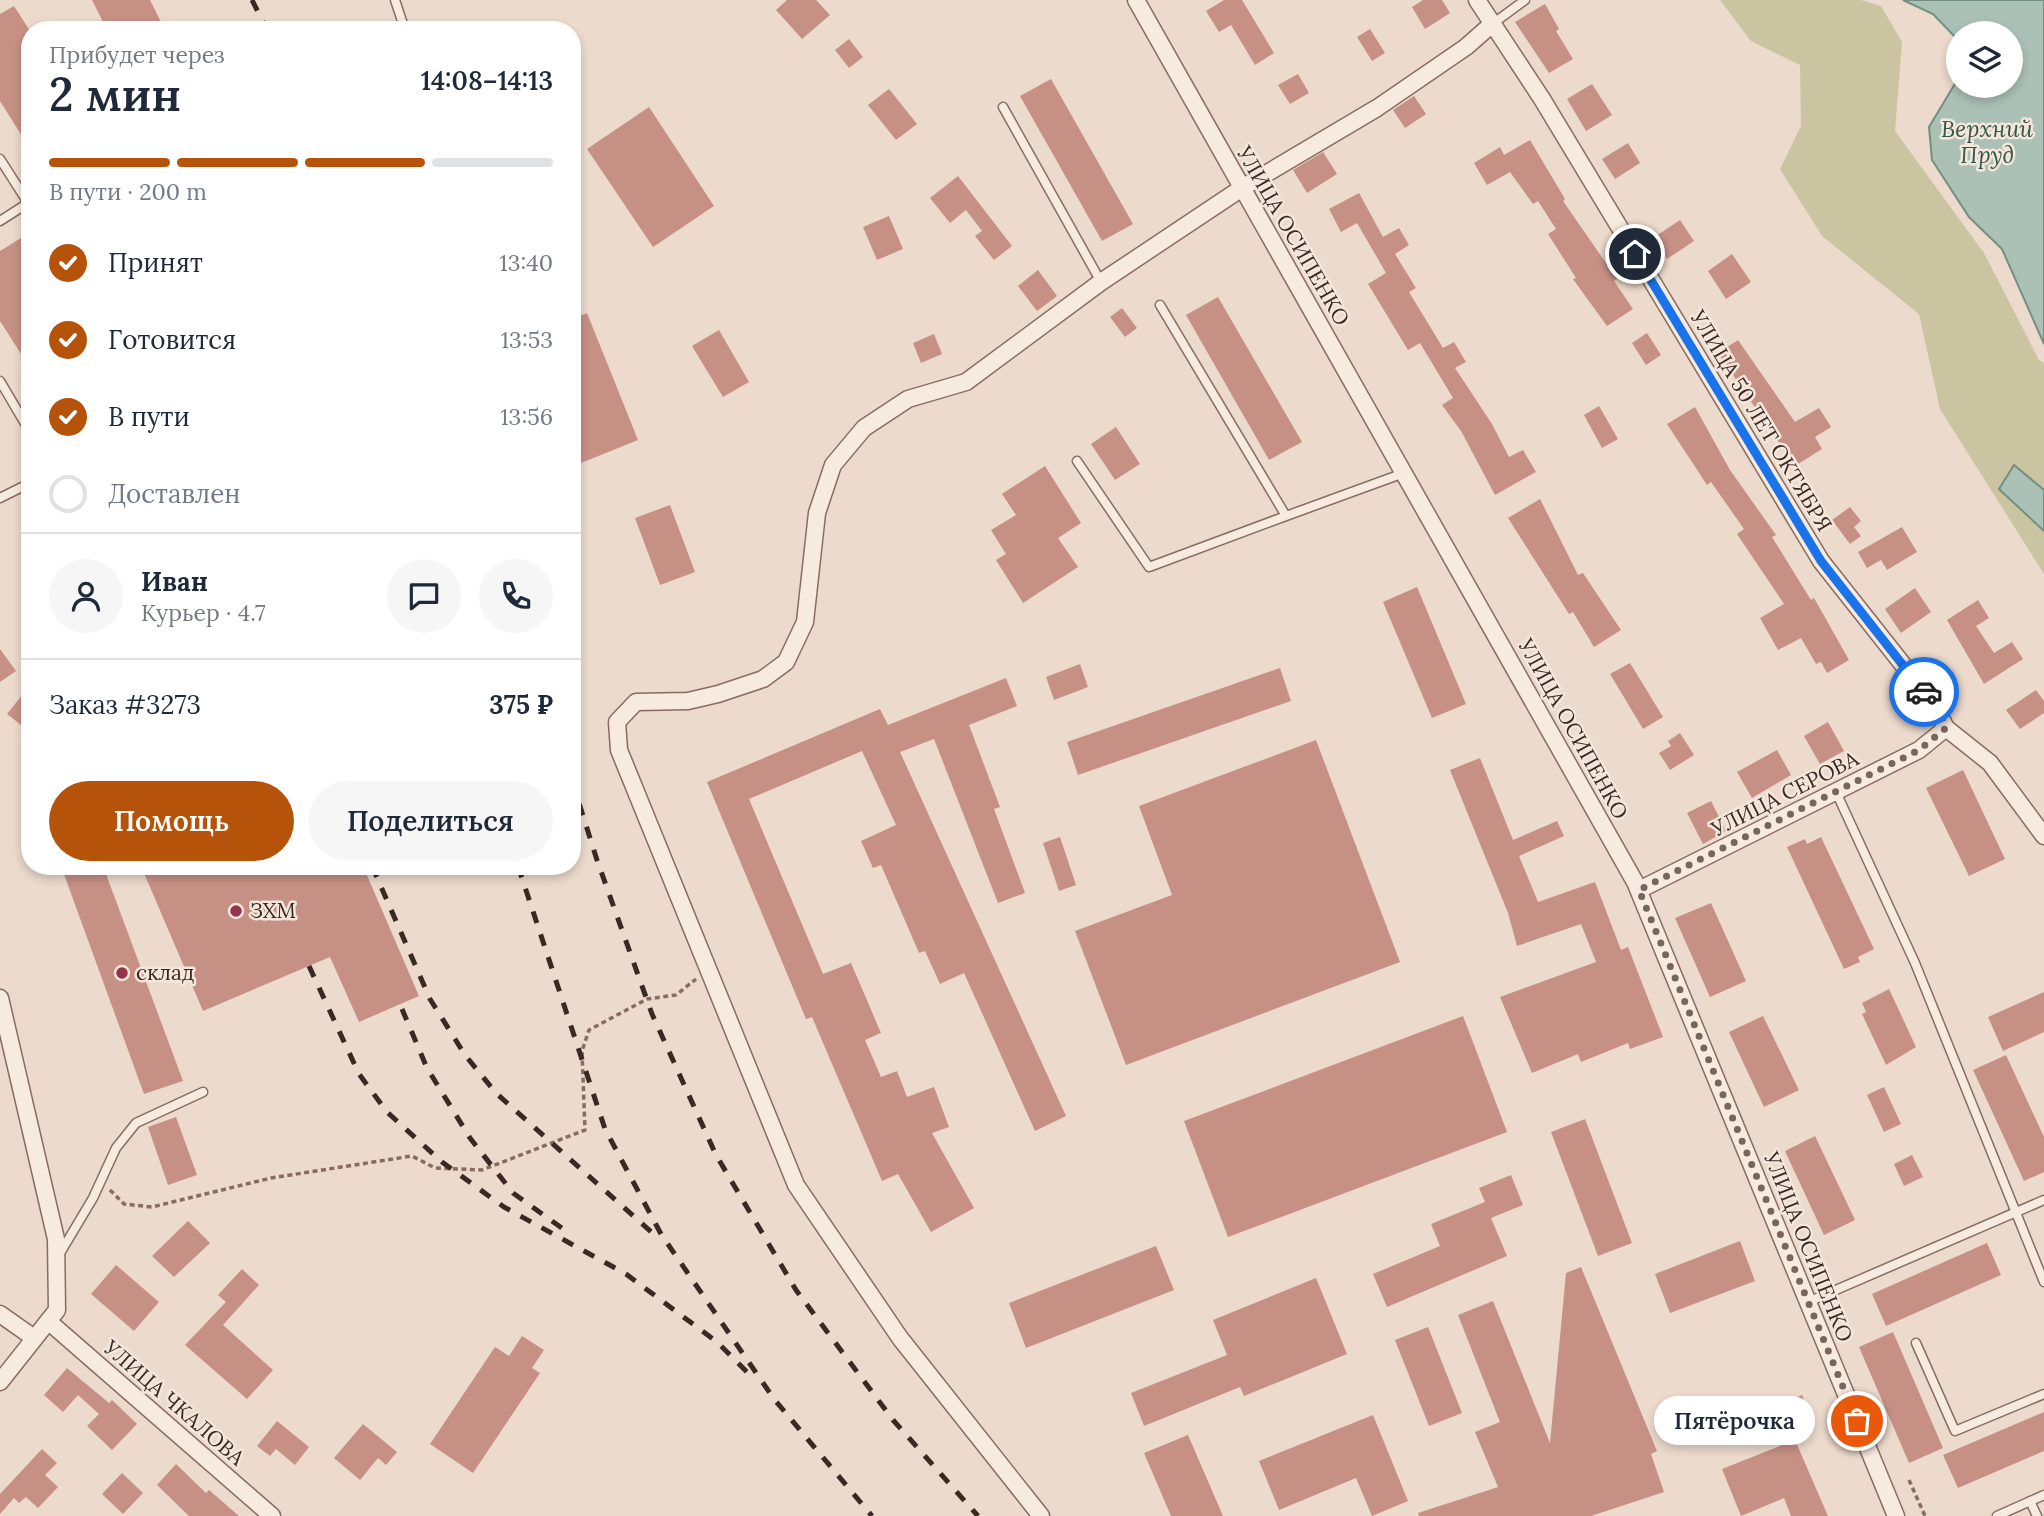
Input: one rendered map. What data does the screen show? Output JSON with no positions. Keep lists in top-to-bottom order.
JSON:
{
  "streets": {
    "street": [
      "УЛИЦА ОСИПЕНКО",
      "УЛИЦА 50 ЛЕТ ОКТЯБРЯ",
      "УЛИЦА СЕРОВА",
      "УЛИЦА ЧКАЛОВА"
    ]
  },
  "crossings": [
    ["УЛИЦА ОСИПЕНКО", "УЛИЦА СЕРОВА"],
    ["УЛИЦА 50 ЛЕТ ОКТЯБРЯ", "УЛИЦА СЕРОВА"]
  ],
  "water": ["Верхний Пруд"],
  "places": ["ЗХМ", "склад", "Пятёрочка"],
  "page": {
    "heading": ["2 мин", "Прибудет через", "14:08–14:13"],
    "panel": [
      "Иван",
      "Курьер · 4.7",
      "Заказ #3273",
      "375 ₽"
    ],
    "bar": "В пути · 200 m",
    "list": [
      ["Принят", "13:40"],
      ["Готовится", "13:53"],
      ["В пути", "13:56"],
      "Доставлен"
    ],
    "buttons": ["Помощь", "Поделиться"],
    "bubble": "Пятёрочка"
  }
}
